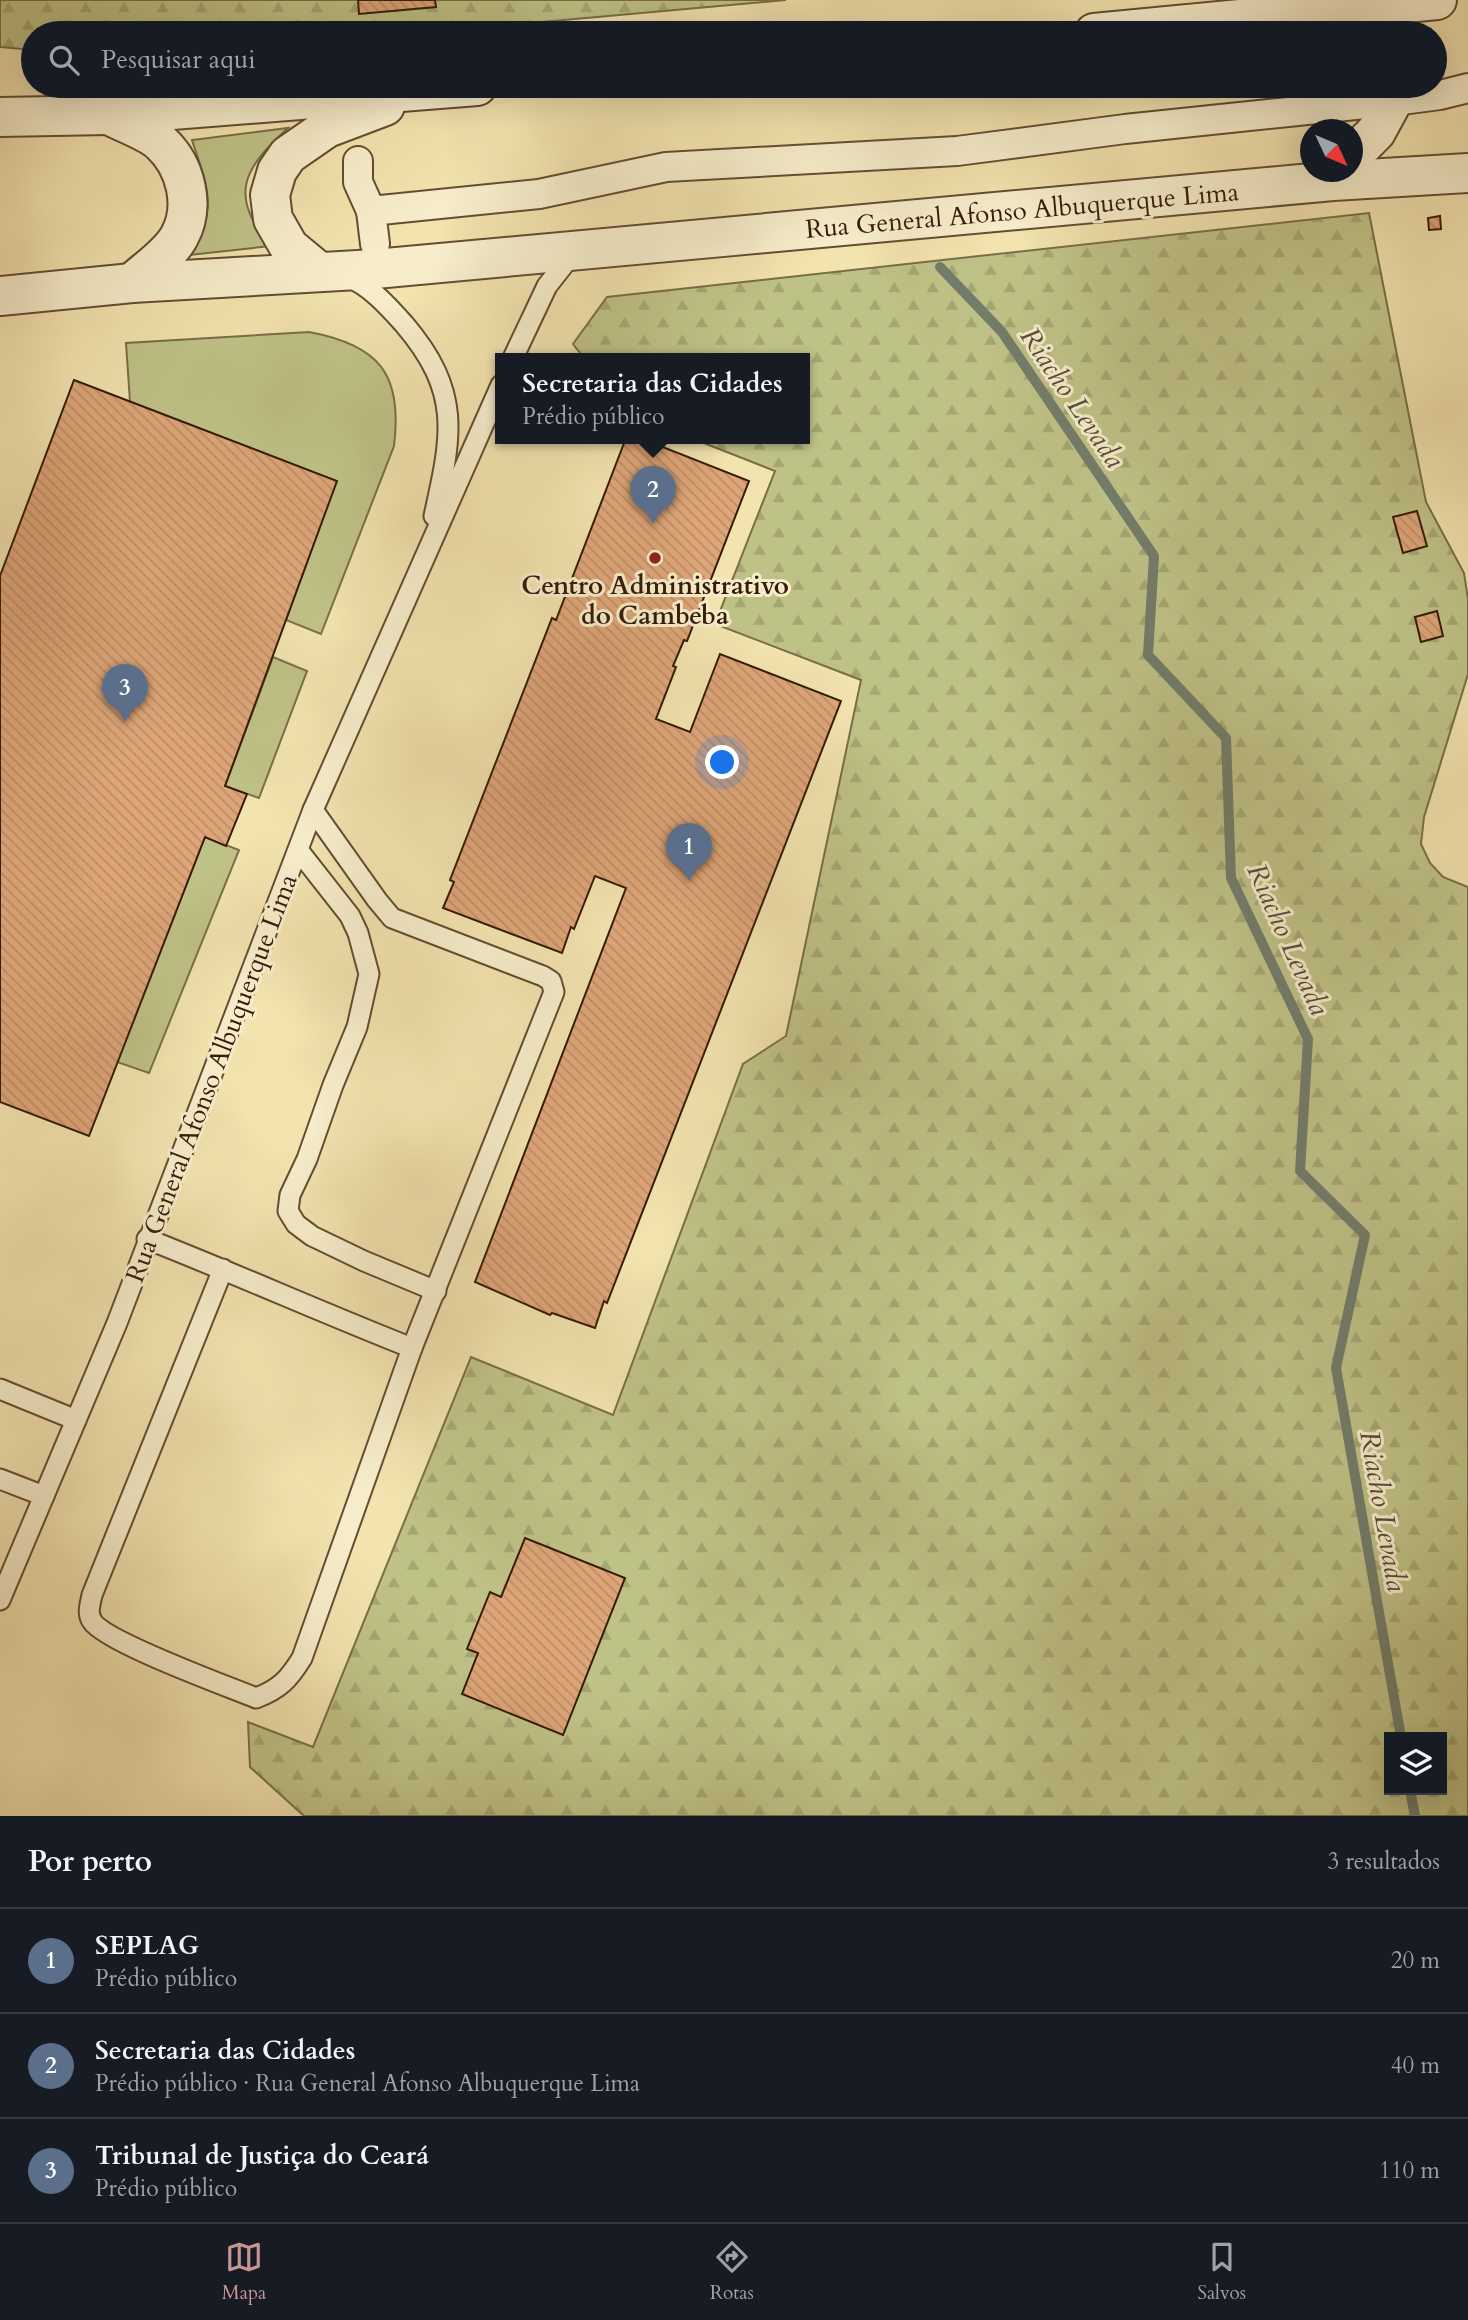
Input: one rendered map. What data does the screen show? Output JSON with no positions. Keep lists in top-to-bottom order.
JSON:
{
  "streets": {
    "street": ["Rua General Afonso Albuquerque Lima"]
  },
  "water": ["Riacho Levada"],
  "places": ["Centro Administrativo do Cambeba"],
  "north": "bottom right",
  "page": {
    "search": "Pesquisar aqui",
    "popup": ["Secretaria das Cidades", "Prédio público"],
    "pins": ["2", "3", "1"],
    "heading": ["Por perto", "3 resultados"],
    "list": [
      {
        "mark": "1",
        "name": "SEPLAG",
        "note": "Prédio público",
        "value": "20 m"
      },
      {
        "mark": "2",
        "name": "Secretaria das Cidades",
        "note": "Prédio público · Rua General Afonso Albuquerque Lima",
        "value": "40 m"
      },
      {
        "mark": "3",
        "name": "Tribunal de Justiça do Ceará",
        "note": "Prédio público",
        "value": "110 m"
      }
    ],
    "nav": ["Mapa", "Rotas", "Salvos"]
  }
}
